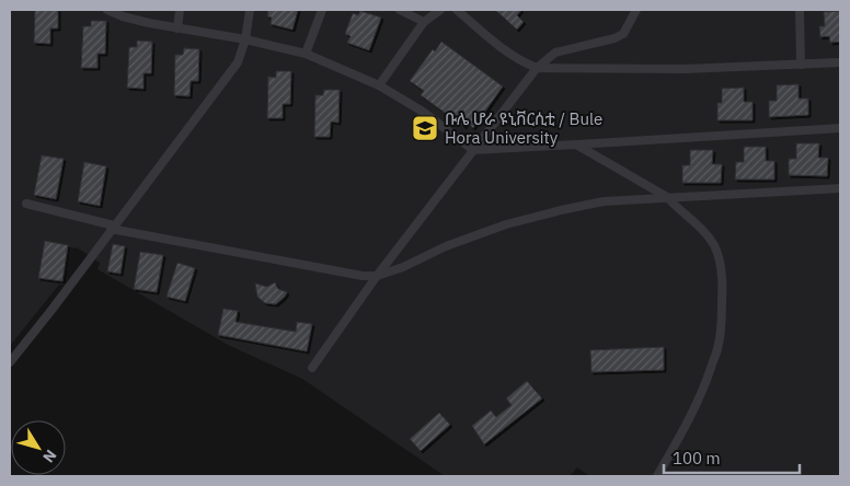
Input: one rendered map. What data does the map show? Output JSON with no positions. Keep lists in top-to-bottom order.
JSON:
{
  "places": {
    "school or university": ["ቡሌ ሆራ ዩኒቨርሲቲ / Bule Hora University"]
  },
  "scale_bar": "100 m",
  "north": "bottom right"
}
